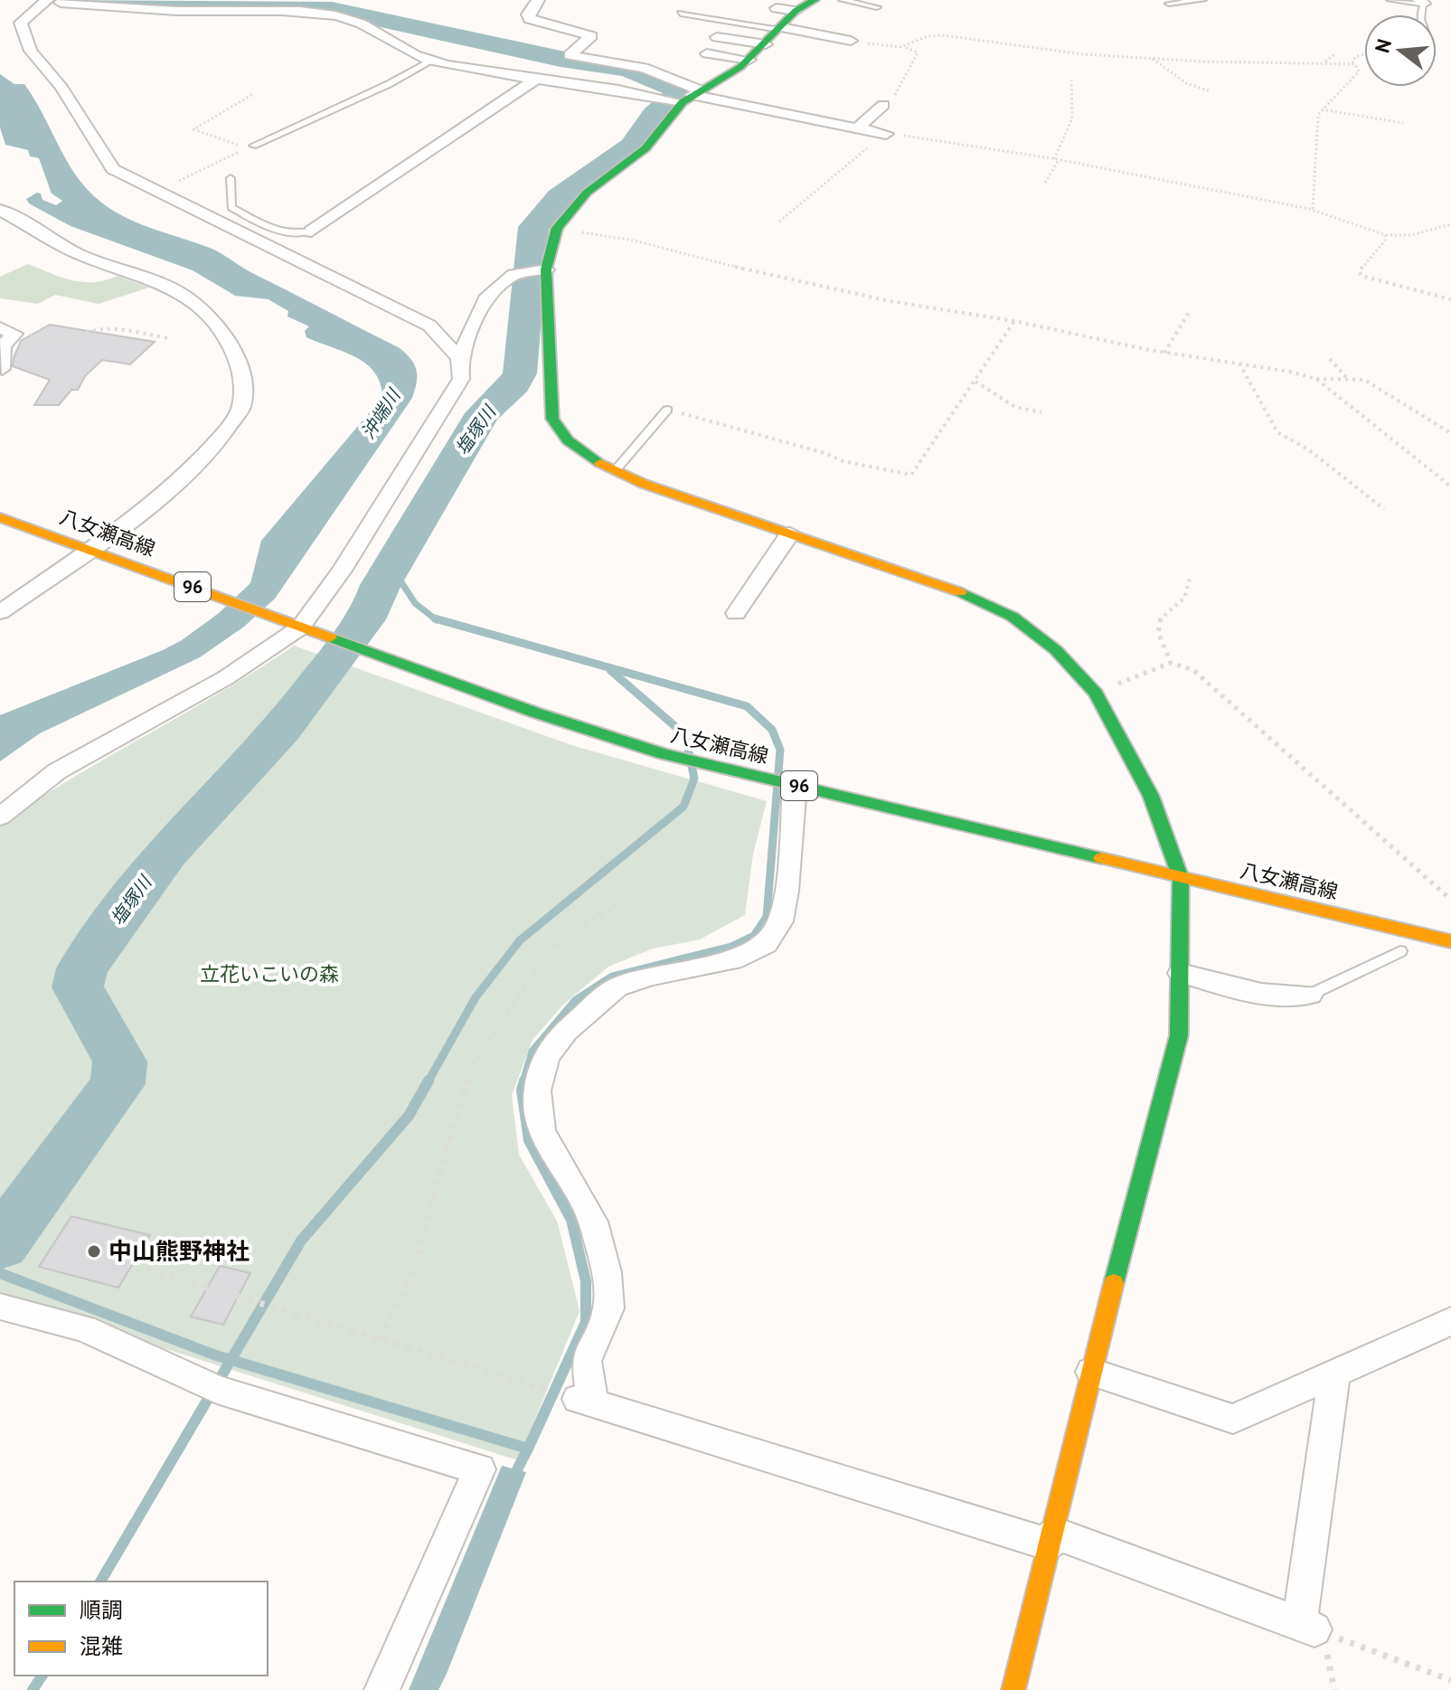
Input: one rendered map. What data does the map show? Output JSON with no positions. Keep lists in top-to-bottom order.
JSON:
{
  "streets": {
    "street": ["八女瀬高線", "96"]
  },
  "water": ["沖端川", "塩塚川"],
  "parks": ["立花いこいの森"],
  "places": ["中山熊野神社"],
  "legend": ["順調", "混雑"],
  "north": "left"
}
